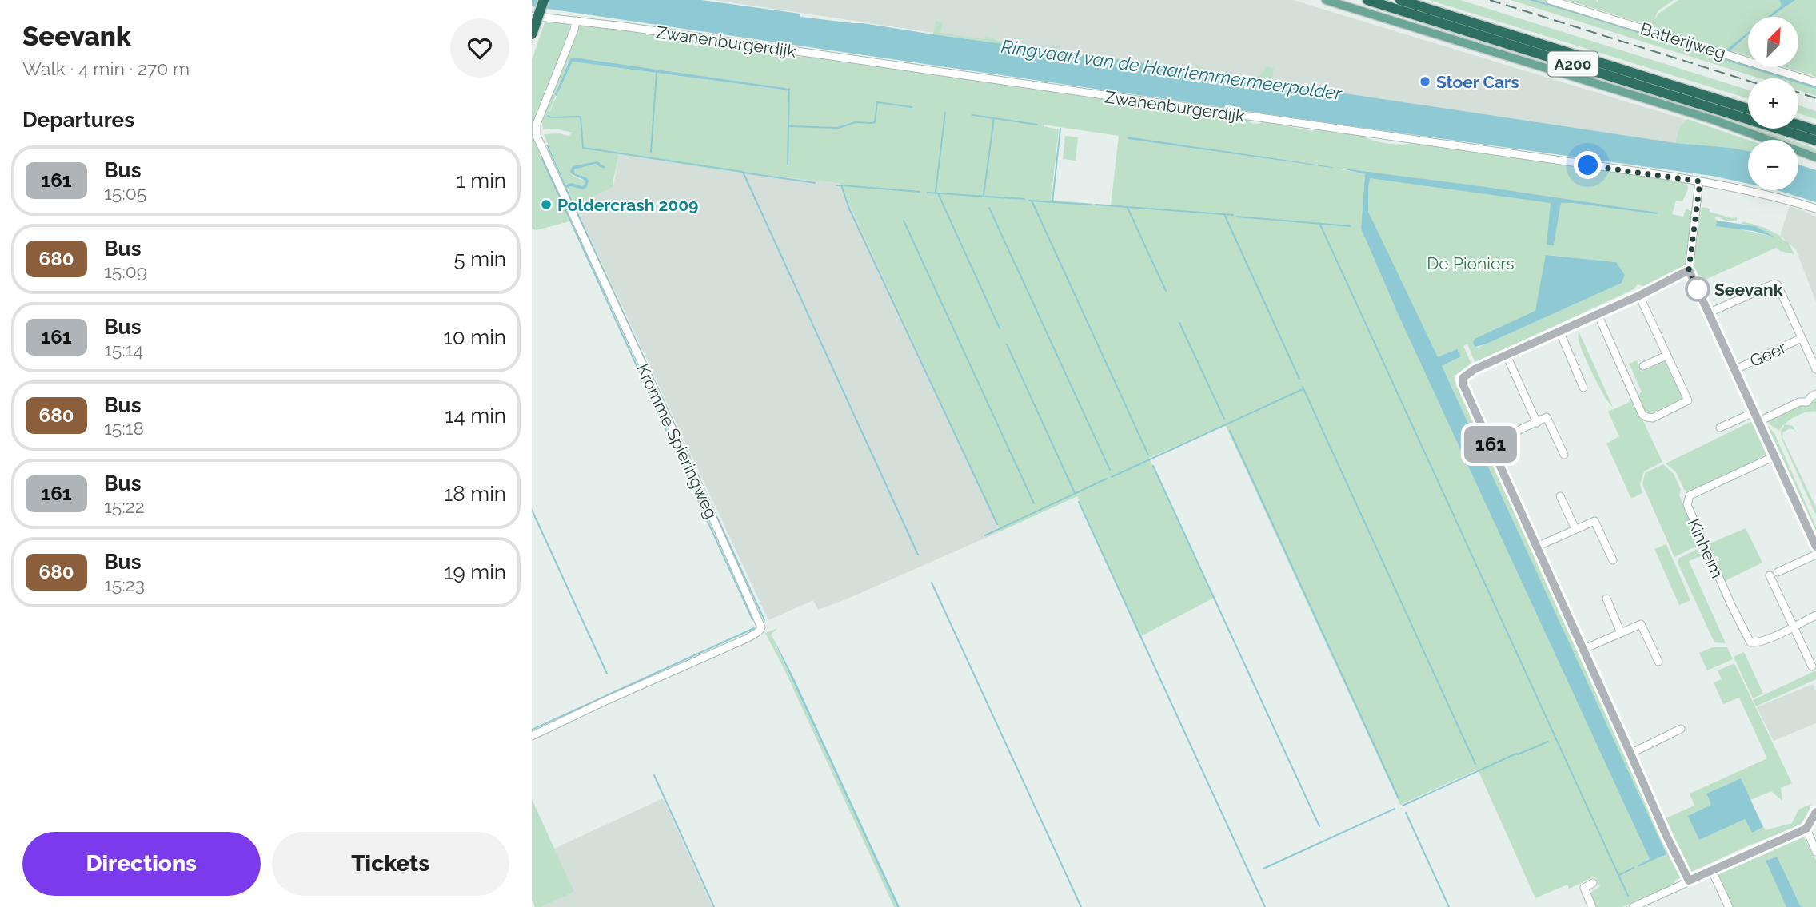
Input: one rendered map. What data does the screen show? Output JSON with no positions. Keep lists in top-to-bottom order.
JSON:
{
  "streets": {
    "highway": ["A200"],
    "street": [
      "Batterijweg",
      "Zwanenburgerdijk",
      "Geer",
      "Kromme Spieringweg",
      "Kinheim"
    ]
  },
  "crossings": [
    ["Zwanenburgerdijk", "Kromme Spieringweg"]
  ],
  "water": ["Ringvaart van de Haarlemmermeerpolder"],
  "parks": ["De Pioniers"],
  "places": ["Stoer Cars", "Poldercrash 2009", "Seevank"],
  "lines": ["bus line 161"],
  "north": "top right",
  "page": {
    "heading": [
      ["Seevank", "Walk · 4 min · 270 m"],
      "Departures"
    ],
    "on_map": "161",
    "map_buttons": ["+", "−"],
    "list": [
      {
        "mark": "161",
        "name": "Bus",
        "note": "15:05",
        "value": "1 min"
      },
      {
        "mark": "680",
        "name": "Bus",
        "note": "15:09",
        "value": "5 min"
      },
      {
        "mark": "161",
        "name": "Bus",
        "note": "15:14",
        "value": "10 min"
      },
      {
        "mark": "680",
        "name": "Bus",
        "note": "15:18",
        "value": "14 min"
      },
      {
        "mark": "161",
        "name": "Bus",
        "note": "15:22",
        "value": "18 min"
      },
      {
        "mark": "680",
        "name": "Bus",
        "note": "15:23",
        "value": "19 min"
      }
    ],
    "buttons": ["Directions", "Tickets"]
  }
}
